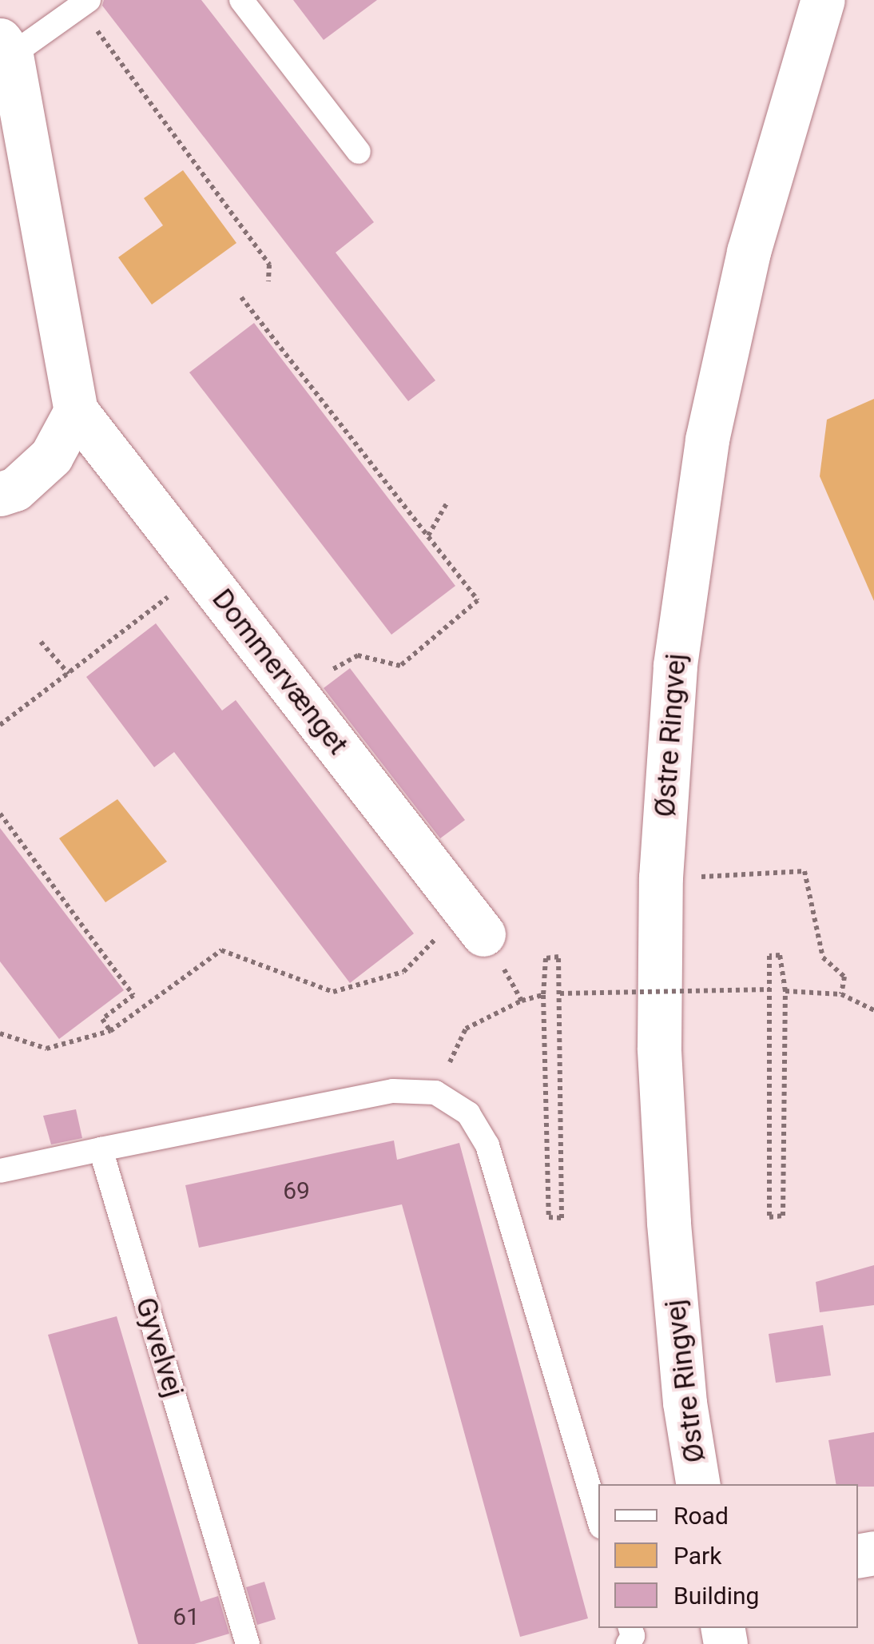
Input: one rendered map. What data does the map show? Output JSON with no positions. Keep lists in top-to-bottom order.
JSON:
{
  "streets": {
    "main road": ["Dommervænget", "Østre Ringvej"],
    "lane": ["Gyvelvej"]
  },
  "house_numbers": ["69", "61"],
  "legend": ["Road", "Park", "Building"]
}
